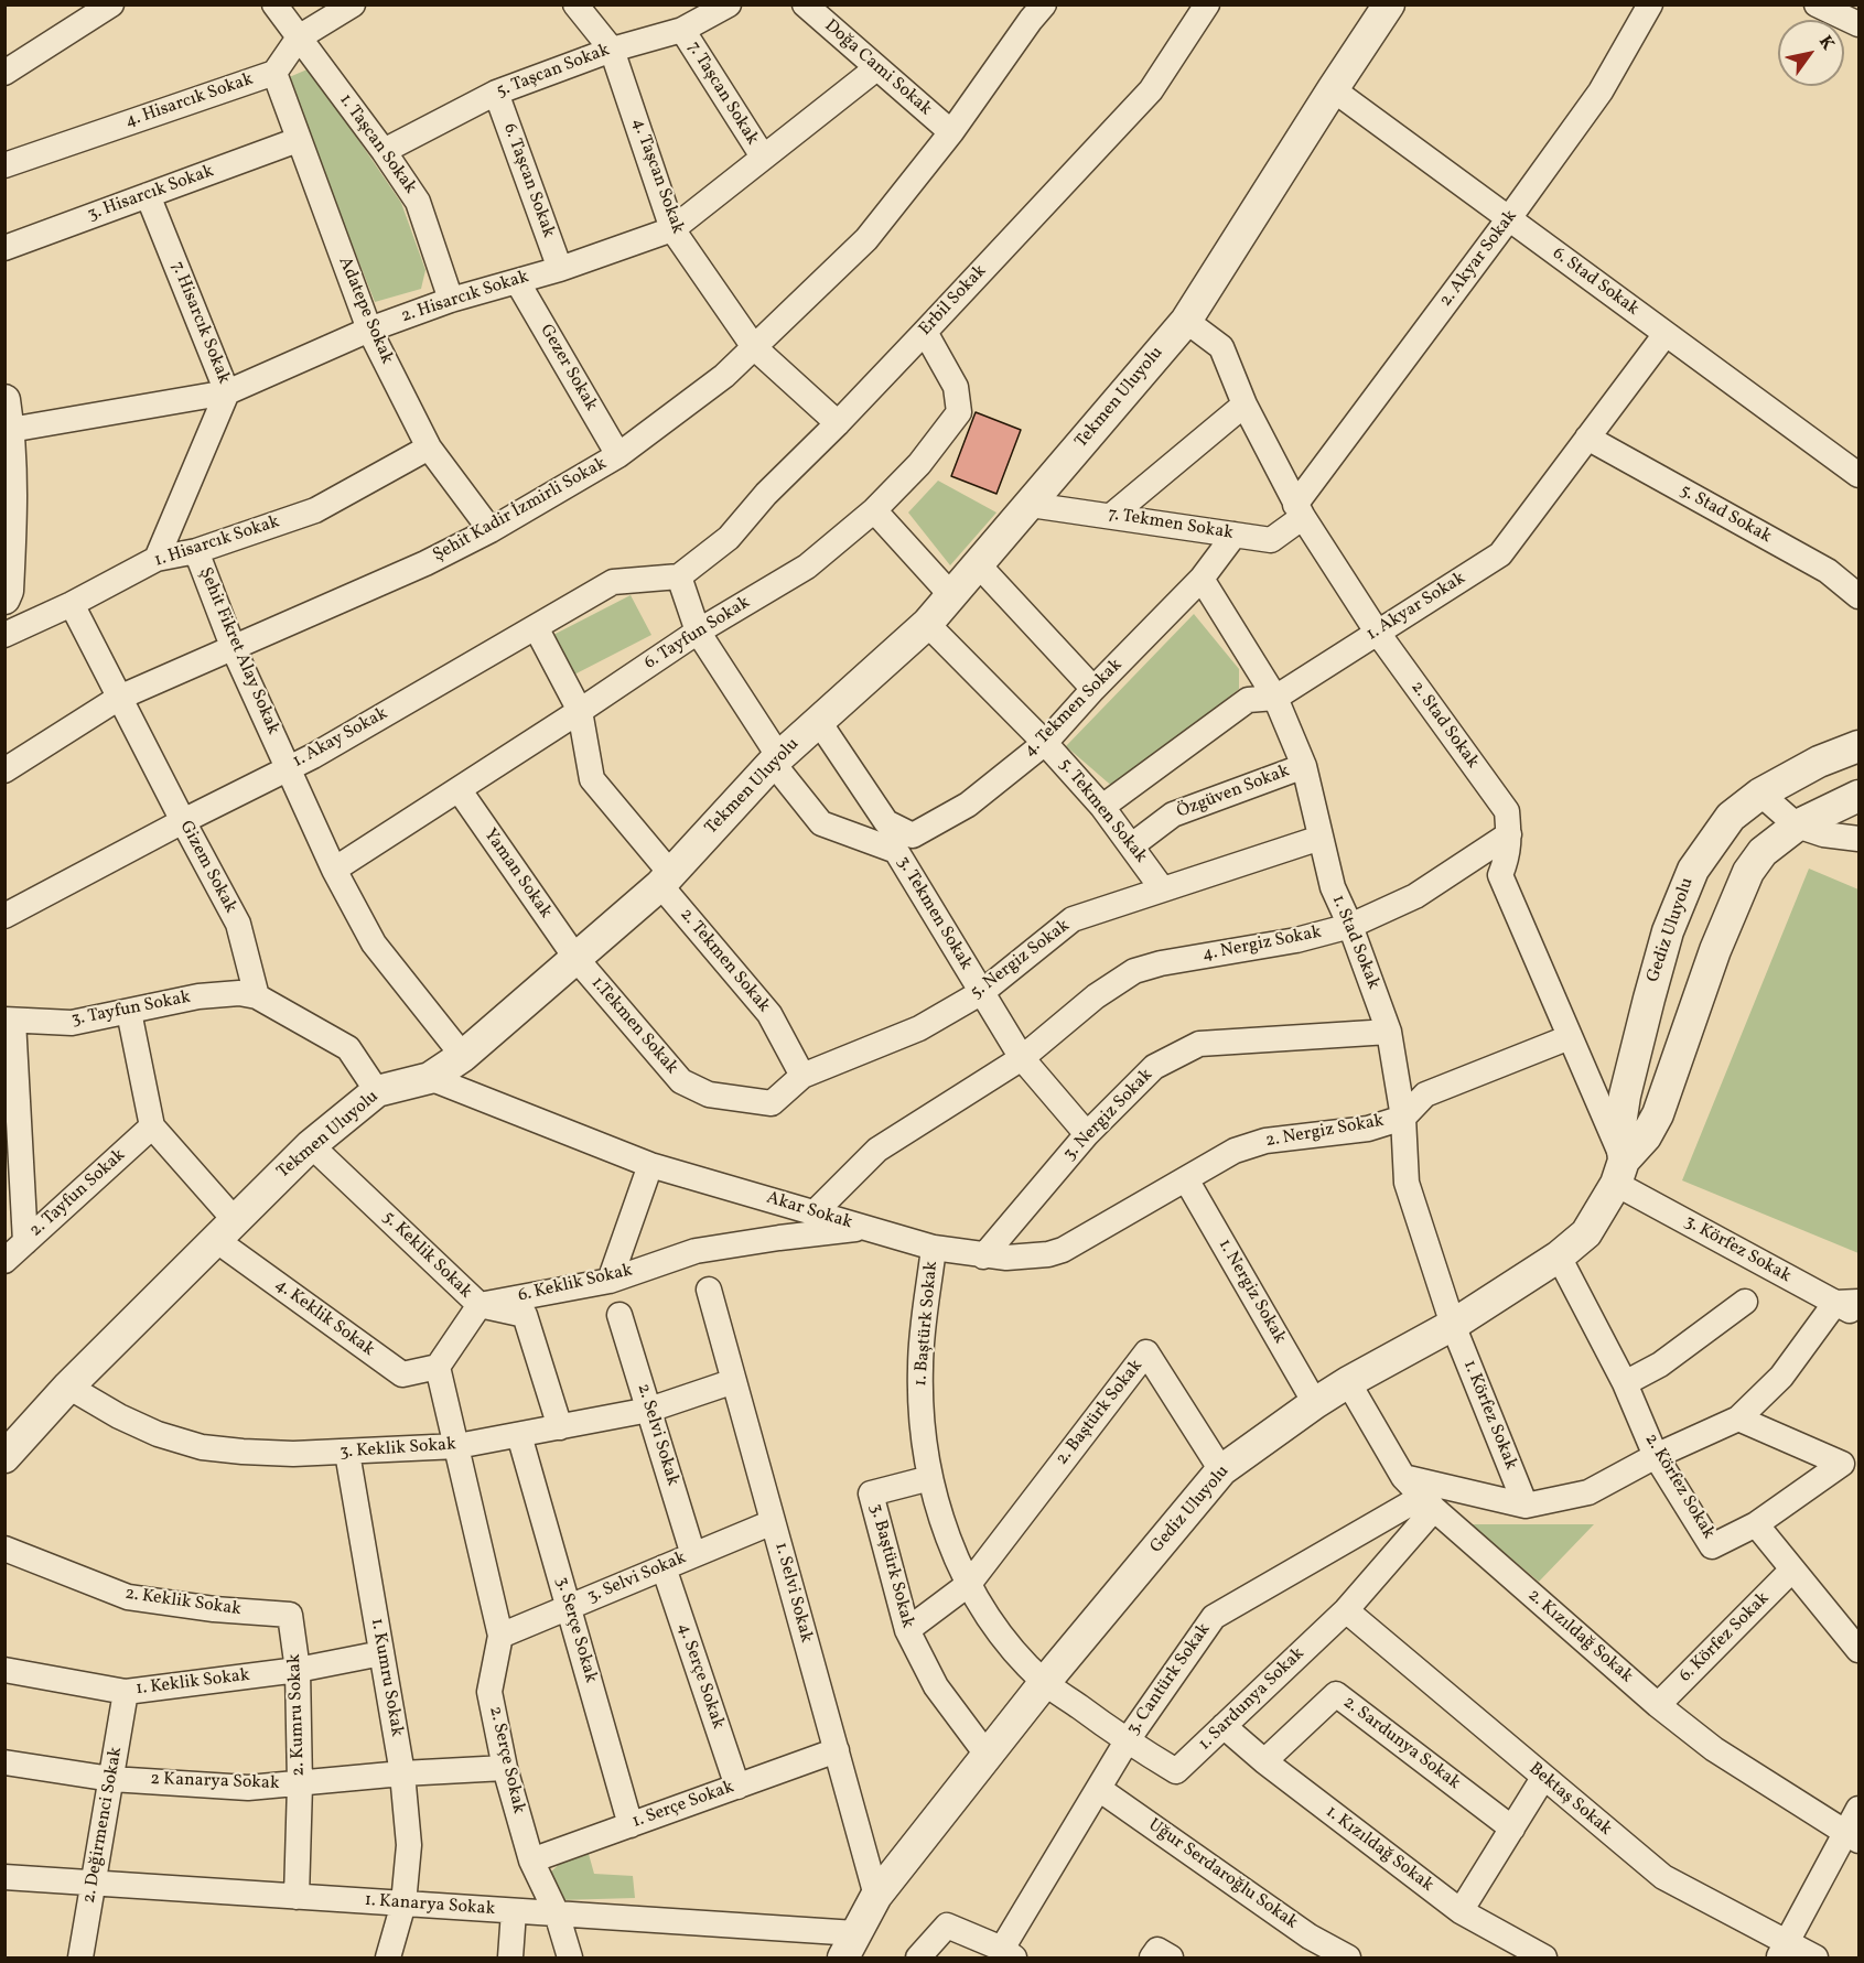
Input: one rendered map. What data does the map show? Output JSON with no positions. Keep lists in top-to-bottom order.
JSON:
{
  "streets": {
    "street": [
      "Doğa Cami Sokak",
      "5. Taşcan Sokak",
      "7. Taşcan Sokak",
      "4. Hisarcık Sokak",
      "1. Taşcan Sokak",
      "4. Taşcan Sokak",
      "6. Taşcan Sokak",
      "3. Hisarcık Sokak",
      "2. Akyar Sokak",
      "6. Stad Sokak",
      "2. Hisarcık Sokak",
      "Erbil Sokak",
      "Adatepe Sokak",
      "7. Hisarcık Sokak",
      "Gezer Sokak",
      "Tekmen Uluyolu",
      "Şehit Kadir İzmirli Sokak",
      "5. Stad Sokak",
      "7. Tekmen Sokak",
      "1. Hisarcık Sokak",
      "1. Akyar Sokak",
      "6. Tayfun Sokak",
      "Şehit Fikret Alay Sokak",
      "4. Tekmen Sokak",
      "2. Stad Sokak",
      "1. Akay Sokak",
      "Özgüven Sokak",
      "5. Tekmen Sokak",
      "Gizem Sokak",
      "Yaman Sokak",
      "3. Tekmen Sokak",
      "Gediz Uluyolu",
      "1. Stad Sokak",
      "4. Nergiz Sokak",
      "5. Nergiz Sokak",
      "2. Tekmen Sokak",
      "3. Tayfun Sokak",
      "1.Tekmen Sokak",
      "3. Nergiz Sokak",
      "2. Nergiz Sokak",
      "2. Tayfun Sokak",
      "Akar Sokak",
      "3. Körfez Sokak",
      "5. Keklik Sokak",
      "6. Keklik Sokak",
      "1. Nergiz Sokak",
      "4. Keklik Sokak",
      "1. Baştürk Sokak",
      "2. Baştürk Sokak",
      "1. Körfez Sokak",
      "2. Selvi Sokak",
      "3. Keklik Sokak",
      "2. Körfez Sokak",
      "3. Baştürk Sokak",
      "3. Selvi Sokak",
      "1. Selvi Sokak",
      "2. Keklik Sokak",
      "3. Serçe Sokak",
      "2. Kızıldağ Sokak",
      "6. Körfez Sokak",
      "4. Serçe Sokak",
      "1. Kumru Sokak",
      "3. Cantürk Sokak",
      "1. Keklik Sokak",
      "1. Sardunya Sokak",
      "2. Kumru Sokak",
      "2. Sardunya Sokak",
      "2. Serçe Sokak",
      "2 Kanarya Sokak",
      "Bektaş Sokak",
      "1. Serçe Sokak",
      "2. Değirmenci Sokak",
      "1. Kızıldağ Sokak",
      "Uğur Serdaroğlu Sokak",
      "1. Kanarya Sokak"
    ]
  },
  "crossings": [
    ["Doğa Cami Sokak", "2. Hisarcık Sokak"],
    ["Doğa Cami Sokak", "Şehit Kadir İzmirli Sokak"],
    ["5. Taşcan Sokak", "7. Taşcan Sokak"],
    ["5. Taşcan Sokak", "1. Taşcan Sokak"],
    ["5. Taşcan Sokak", "4. Taşcan Sokak"],
    ["5. Taşcan Sokak", "6. Taşcan Sokak"],
    ["7. Taşcan Sokak", "2. Hisarcık Sokak"],
    ["4. Hisarcık Sokak", "1. Taşcan Sokak"],
    ["4. Hisarcık Sokak", "Adatepe Sokak"],
    ["1. Taşcan Sokak", "2. Hisarcık Sokak"],
    ["4. Taşcan Sokak", "2. Hisarcık Sokak"],
    ["4. Taşcan Sokak", "Erbil Sokak"],
    ["4. Taşcan Sokak", "Şehit Kadir İzmirli Sokak"],
    ["6. Taşcan Sokak", "2. Hisarcık Sokak"],
    ["3. Hisarcık Sokak", "Adatepe Sokak"],
    ["3. Hisarcık Sokak", "7. Hisarcık Sokak"],
    ["2. Akyar Sokak", "6. Stad Sokak"],
    ["2. Akyar Sokak", "7. Tekmen Sokak"],
    ["2. Akyar Sokak", "2. Stad Sokak"],
    ["6. Stad Sokak", "Tekmen Uluyolu"],
    ["6. Stad Sokak", "1. Akyar Sokak"],
    ["2. Hisarcık Sokak", "Adatepe Sokak"],
    ["2. Hisarcık Sokak", "7. Hisarcık Sokak"],
    ["2. Hisarcık Sokak", "Gezer Sokak"],
    ["Erbil Sokak", "6. Tayfun Sokak"],
    ["Erbil Sokak", "1. Akay Sokak"],
    ["Adatepe Sokak", "Şehit Kadir İzmirli Sokak"],
    ["Adatepe Sokak", "1. Hisarcık Sokak"],
    ["7. Hisarcık Sokak", "1. Hisarcık Sokak"],
    ["Gezer Sokak", "Şehit Kadir İzmirli Sokak"],
    ["Tekmen Uluyolu", "7. Tekmen Sokak"],
    ["Tekmen Uluyolu", "Şehit Fikret Alay Sokak"],
    ["Tekmen Uluyolu", "4. Tekmen Sokak"],
    ["Tekmen Uluyolu", "2. Stad Sokak"],
    ["Tekmen Uluyolu", "5. Tekmen Sokak"],
    ["Tekmen Uluyolu", "Yaman Sokak"],
    ["Tekmen Uluyolu", "3. Tekmen Sokak"],
    ["Tekmen Uluyolu", "2. Tekmen Sokak"],
    ["Tekmen Uluyolu", "1.Tekmen Sokak"],
    ["Tekmen Uluyolu", "Akar Sokak"],
    ["Tekmen Uluyolu", "5. Keklik Sokak"],
    ["Tekmen Uluyolu", "4. Keklik Sokak"],
    ["Tekmen Uluyolu", "3. Keklik Sokak"],
    ["Şehit Kadir İzmirli Sokak", "Şehit Fikret Alay Sokak"],
    ["Şehit Kadir İzmirli Sokak", "Gizem Sokak"],
    ["5. Stad Sokak", "1. Akyar Sokak"],
    ["7. Tekmen Sokak", "4. Tekmen Sokak"],
    ["7. Tekmen Sokak", "2. Stad Sokak"],
    ["1. Hisarcık Sokak", "Şehit Fikret Alay Sokak"],
    ["1. Hisarcık Sokak", "Gizem Sokak"],
    ["1. Akyar Sokak", "2. Stad Sokak"],
    ["1. Akyar Sokak", "5. Tekmen Sokak"],
    ["1. Akyar Sokak", "1. Stad Sokak"],
    ["6. Tayfun Sokak", "Şehit Fikret Alay Sokak"],
    ["6. Tayfun Sokak", "Yaman Sokak"],
    ["Şehit Fikret Alay Sokak", "1. Akay Sokak"],
    ["4. Tekmen Sokak", "5. Tekmen Sokak"],
    ["4. Tekmen Sokak", "1. Stad Sokak"],
    ["2. Stad Sokak", "Gediz Uluyolu"],
    ["2. Stad Sokak", "4. Nergiz Sokak"],
    ["2. Stad Sokak", "2. Nergiz Sokak"],
    ["2. Stad Sokak", "3. Körfez Sokak"],
    ["1. Akay Sokak", "Gizem Sokak"],
    ["Özgüven Sokak", "5. Tekmen Sokak"],
    ["Özgüven Sokak", "1. Stad Sokak"],
    ["5. Tekmen Sokak", "5. Nergiz Sokak"],
    ["Gizem Sokak", "3. Tayfun Sokak"],
    ["Yaman Sokak", "1.Tekmen Sokak"],
    ["3. Tekmen Sokak", "4. Nergiz Sokak"],
    ["3. Tekmen Sokak", "5. Nergiz Sokak"],
    ["3. Tekmen Sokak", "3. Nergiz Sokak"],
    ["Gediz Uluyolu", "1. Stad Sokak"],
    ["Gediz Uluyolu", "3. Körfez Sokak"],
    ["Gediz Uluyolu", "1. Nergiz Sokak"],
    ["Gediz Uluyolu", "1. Baştürk Sokak"],
    ["Gediz Uluyolu", "2. Baştürk Sokak"],
    ["Gediz Uluyolu", "1. Körfez Sokak"],
    ["Gediz Uluyolu", "2. Körfez Sokak"],
    ["Gediz Uluyolu", "3. Baştürk Sokak"],
    ["Gediz Uluyolu", "1. Selvi Sokak"],
    ["Gediz Uluyolu", "2. Kızıldağ Sokak"],
    ["Gediz Uluyolu", "1. Sardunya Sokak"],
    ["Gediz Uluyolu", "1. Kanarya Sokak"],
    ["1. Stad Sokak", "4. Nergiz Sokak"],
    ["1. Stad Sokak", "5. Nergiz Sokak"],
    ["1. Stad Sokak", "3. Nergiz Sokak"],
    ["1. Stad Sokak", "2. Nergiz Sokak"],
    ["1. Stad Sokak", "1. Körfez Sokak"],
    ["4. Nergiz Sokak", "Akar Sokak"],
    ["5. Nergiz Sokak", "2. Tekmen Sokak"],
    ["5. Nergiz Sokak", "1.Tekmen Sokak"],
    ["2. Tekmen Sokak", "1.Tekmen Sokak"],
    ["3. Nergiz Sokak", "Akar Sokak"],
    ["2. Nergiz Sokak", "Akar Sokak"],
    ["2. Nergiz Sokak", "1. Nergiz Sokak"],
    ["2. Tayfun Sokak", "4. Keklik Sokak"],
    ["Akar Sokak", "6. Keklik Sokak"],
    ["Akar Sokak", "1. Nergiz Sokak"],
    ["Akar Sokak", "1. Baştürk Sokak"],
    ["5. Keklik Sokak", "6. Keklik Sokak"],
    ["5. Keklik Sokak", "3. Keklik Sokak"],
    ["1. Baştürk Sokak", "2. Baştürk Sokak"],
    ["1. Baştürk Sokak", "3. Baştürk Sokak"],
    ["1. Baştürk Sokak", "1. Sardunya Sokak"],
    ["2. Selvi Sokak", "3. Keklik Sokak"],
    ["2. Selvi Sokak", "3. Selvi Sokak"],
    ["3. Keklik Sokak", "1. Selvi Sokak"],
    ["3. Keklik Sokak", "3. Serçe Sokak"],
    ["3. Keklik Sokak", "1. Kumru Sokak"],
    ["3. Keklik Sokak", "2. Serçe Sokak"],
    ["3. Selvi Sokak", "1. Selvi Sokak"],
    ["3. Selvi Sokak", "3. Serçe Sokak"],
    ["3. Selvi Sokak", "4. Serçe Sokak"],
    ["3. Selvi Sokak", "2. Serçe Sokak"],
    ["1. Selvi Sokak", "1. Serçe Sokak"],
    ["2. Keklik Sokak", "2. Kumru Sokak"],
    ["3. Serçe Sokak", "1. Serçe Sokak"],
    ["2. Kızıldağ Sokak", "6. Körfez Sokak"],
    ["2. Kızıldağ Sokak", "3. Cantürk Sokak"],
    ["2. Kızıldağ Sokak", "1. Sardunya Sokak"],
    ["4. Serçe Sokak", "1. Serçe Sokak"],
    ["1. Kumru Sokak", "1. Keklik Sokak"],
    ["1. Kumru Sokak", "2 Kanarya Sokak"],
    ["1. Kumru Sokak", "1. Kanarya Sokak"],
    ["3. Cantürk Sokak", "1. Sardunya Sokak"],
    ["3. Cantürk Sokak", "Uğur Serdaroğlu Sokak"],
    ["1. Keklik Sokak", "2. Kumru Sokak"],
    ["1. Keklik Sokak", "2. Değirmenci Sokak"],
    ["1. Sardunya Sokak", "Bektaş Sokak"],
    ["1. Sardunya Sokak", "1. Kızıldağ Sokak"],
    ["2. Kumru Sokak", "2 Kanarya Sokak"],
    ["2. Kumru Sokak", "1. Kanarya Sokak"],
    ["2. Sardunya Sokak", "1. Kızıldağ Sokak"],
    ["2. Serçe Sokak", "2 Kanarya Sokak"],
    ["2. Serçe Sokak", "1. Serçe Sokak"],
    ["2. Serçe Sokak", "1. Kanarya Sokak"],
    ["2 Kanarya Sokak", "2. Değirmenci Sokak"],
    ["2. Değirmenci Sokak", "1. Kanarya Sokak"]
  ],
  "north": "top right"
}
